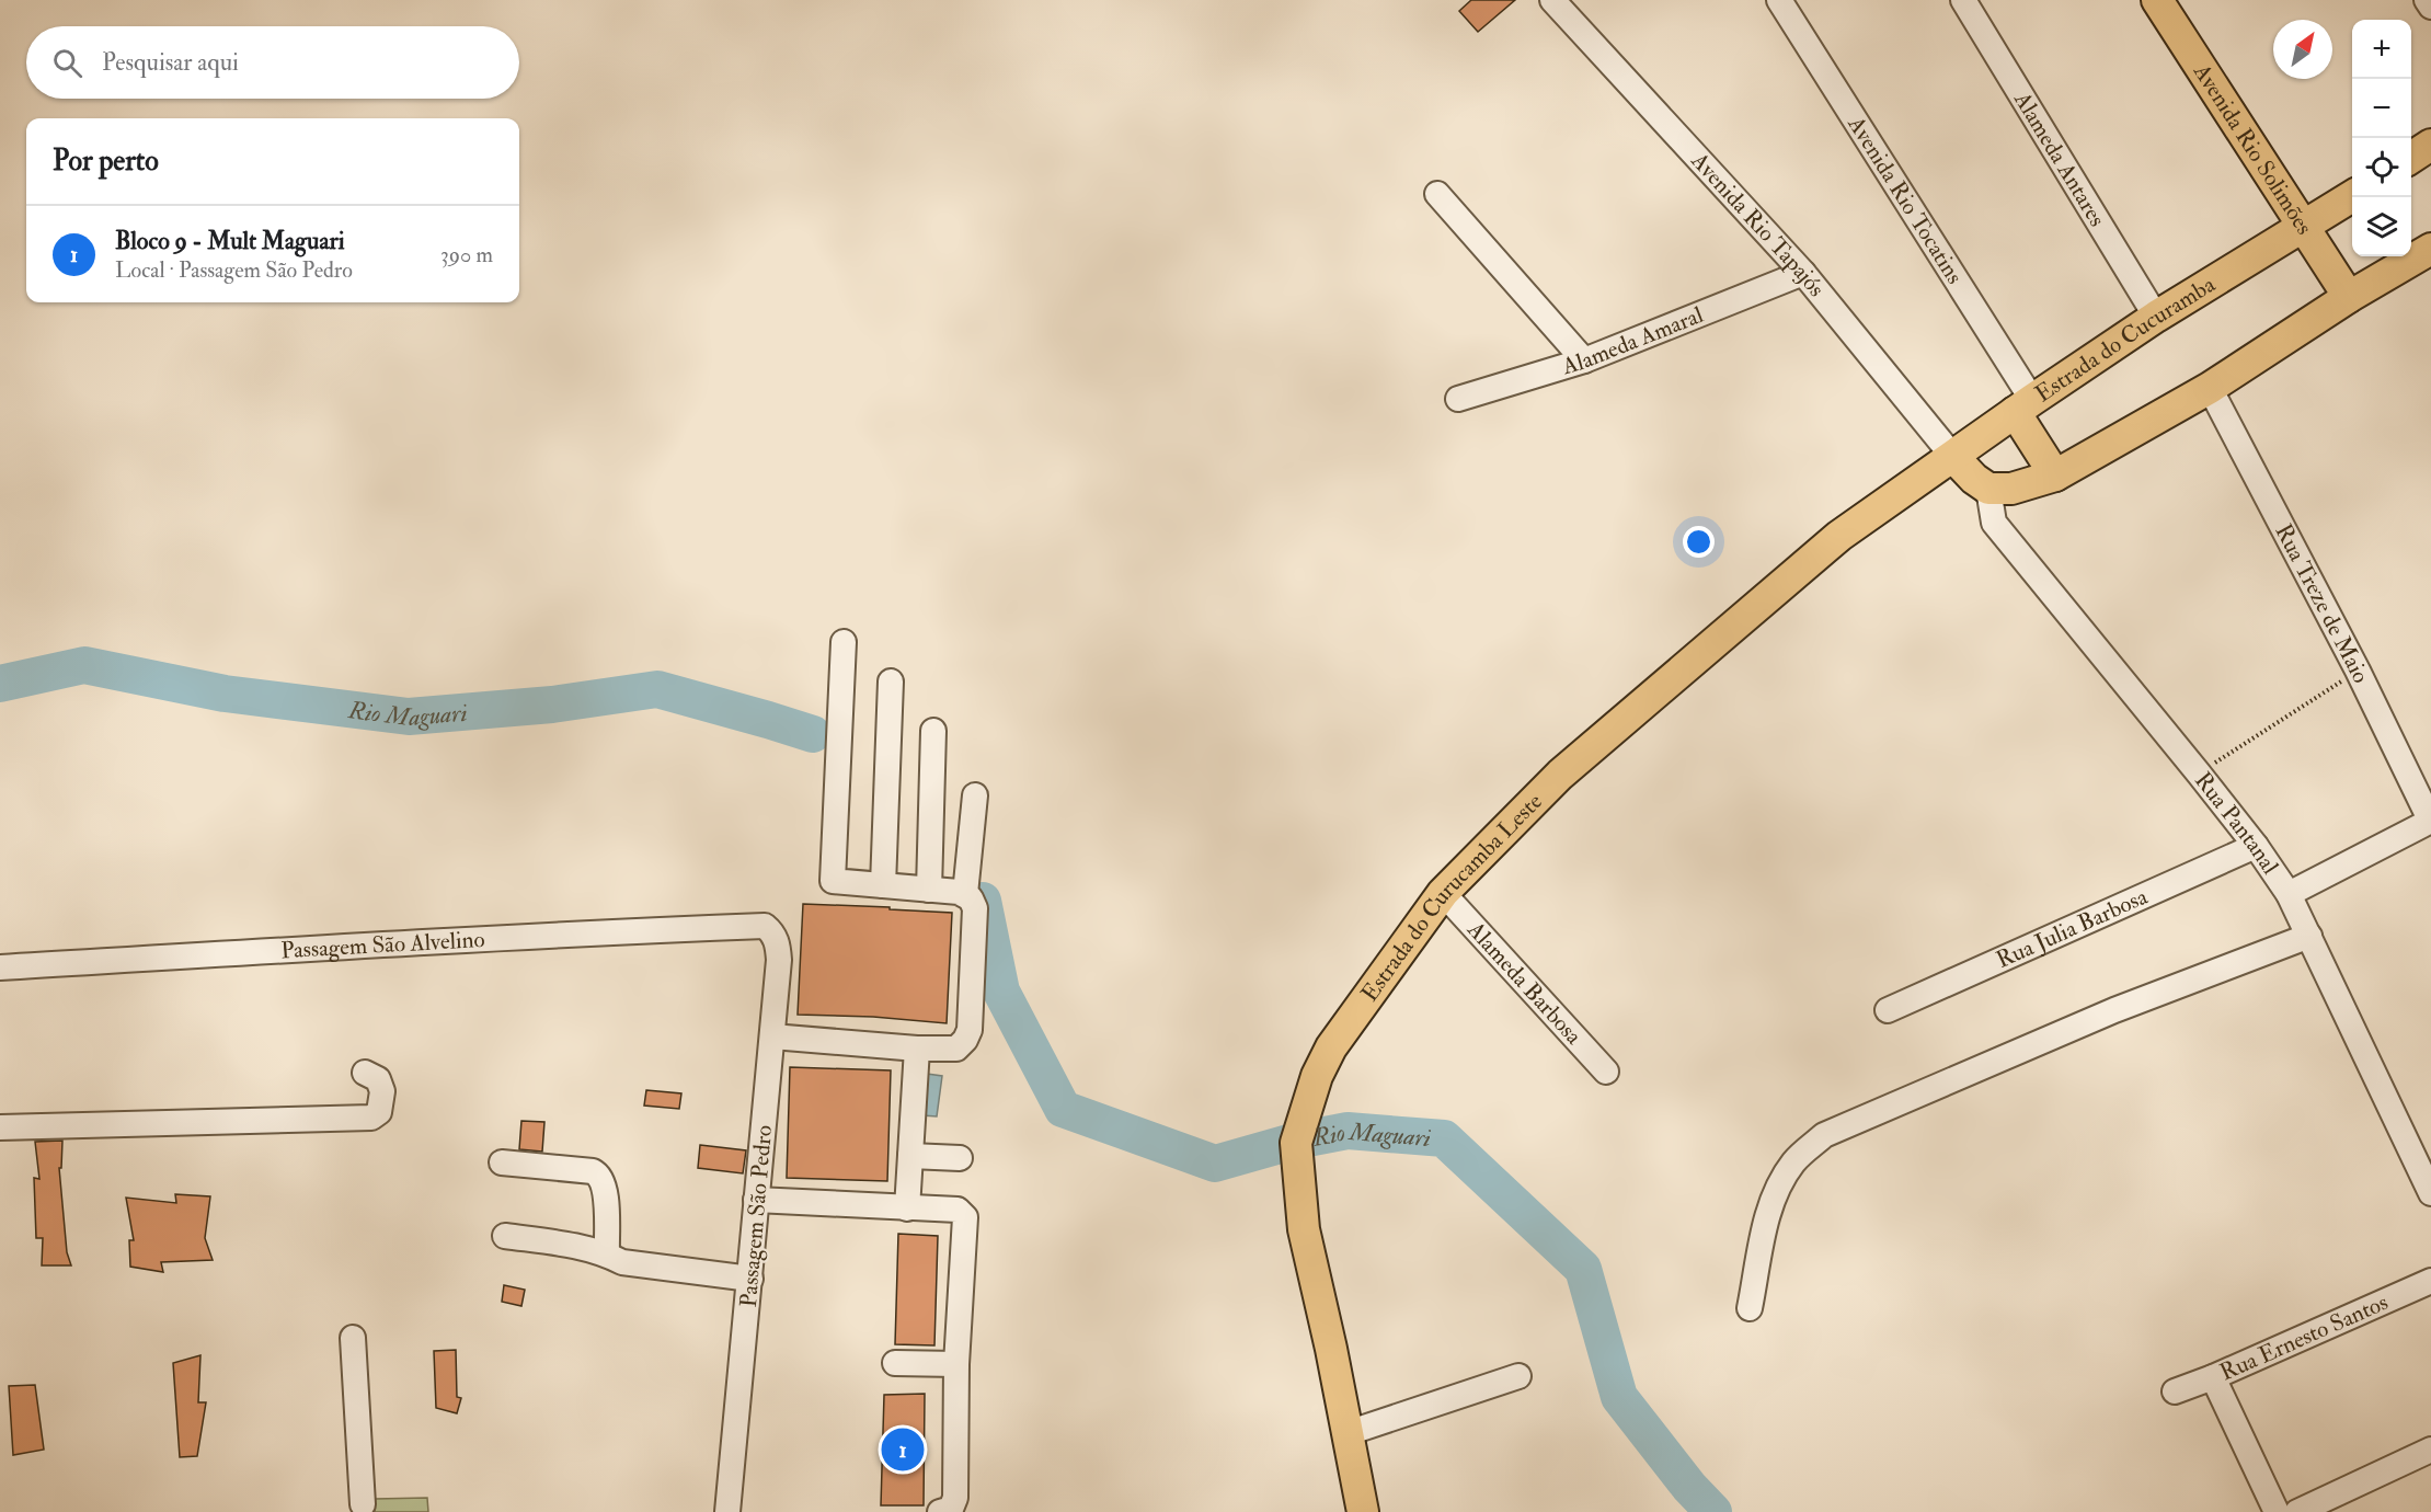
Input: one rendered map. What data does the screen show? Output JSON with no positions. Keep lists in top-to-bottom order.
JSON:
{
  "streets": {
    "main road": ["Avenida Rio Solimões", "Estrada do Cucuramba", "Estrada do Curucamba Leste"],
    "street": [
      "Alameda Antares",
      "Avenida Rio Tocatins",
      "Avenida Rio Tapajós",
      "Alameda Amaral",
      "Rua Treze de Maio",
      "Rua Pantanal",
      "Rua Julia Barbosa",
      "Passagem São Alvelino",
      "Alameda Barbosa",
      "Passagem São Pedro",
      "Rua Ernesto Santos"
    ]
  },
  "crossings": [
    ["Avenida Rio Solimões", "Estrada do Cucuramba"],
    ["Alameda Antares", "Estrada do Cucuramba"],
    ["Avenida Rio Tocatins", "Estrada do Cucuramba"],
    ["Avenida Rio Tapajós", "Estrada do Cucuramba"],
    ["Avenida Rio Tapajós", "Alameda Amaral"],
    ["Avenida Rio Tapajós", "Estrada do Curucamba Leste"],
    ["Estrada do Cucuramba", "Estrada do Curucamba Leste"],
    ["Rua Pantanal", "Rua Julia Barbosa"],
    ["Estrada do Curucamba Leste", "Alameda Barbosa"],
    ["Passagem São Alvelino", "Passagem São Pedro"]
  ],
  "water": ["Rio Maguari"],
  "north": "top right",
  "page": {
    "map_buttons": ["+", "−"],
    "search": "Pesquisar aqui",
    "heading": "Por perto",
    "list": [
      {
        "mark": "1",
        "name": "Bloco 9 - Mult Maguari",
        "note": "Local · Passagem São Pedro",
        "value": "390 m"
      }
    ],
    "pins": "1"
  }
}
